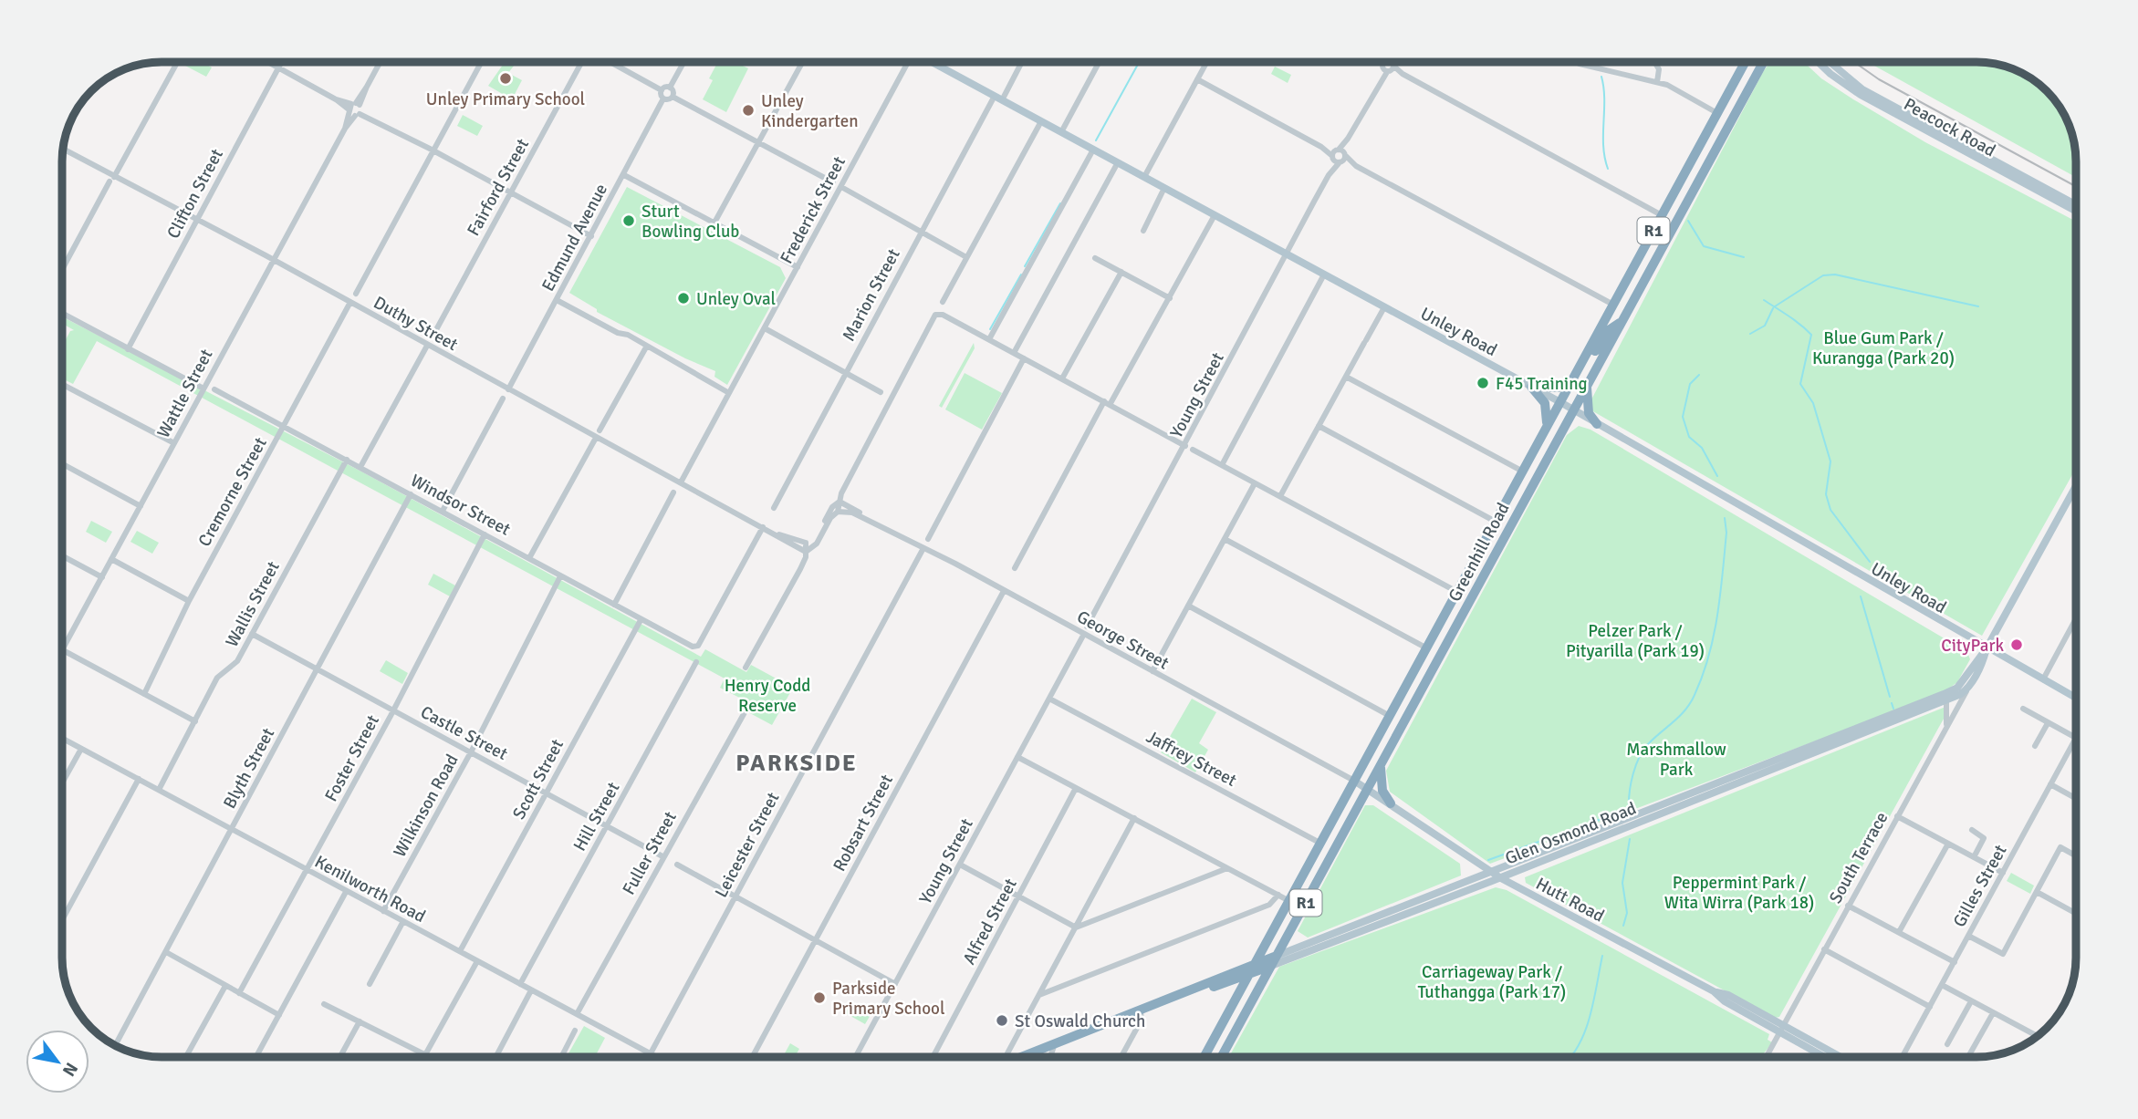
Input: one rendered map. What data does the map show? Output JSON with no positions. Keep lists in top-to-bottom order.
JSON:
{
  "streets": {
    "highway": ["R1", "Greenhill Road", "Glen Osmond Road"],
    "main road": [
      "Peacock Road",
      "Unley Road",
      "South Terrace",
      "Hutt Road"
    ],
    "street": [
      "Fairford Street",
      "Clifton Street",
      "Frederick Street",
      "Edmund Avenue",
      "Marion Street",
      "Duthy Street",
      "Wattle Street",
      "Young Street",
      "Cremorne Street",
      "Windsor Street",
      "Wallis Street",
      "George Street",
      "Castle Street",
      "Foster Street",
      "Jaffrey Street",
      "Blyth Street",
      "Scott Street",
      "Wilkinson Road",
      "Hill Street",
      "Robsart Street",
      "Leicester Street",
      "Fuller Street",
      "Gilles Street",
      "Kenilworth Road",
      "Alfred Street"
    ]
  },
  "crossings": [
    ["Clifton Street", "Duthy Street"],
    ["Frederick Street", "Duthy Street"],
    ["Edmund Avenue", "Duthy Street"],
    ["Marion Street", "Unley Road"],
    ["Duthy Street", "Wattle Street"],
    ["Duthy Street", "Cremorne Street"],
    ["Duthy Street", "Windsor Street"],
    ["Unley Road", "Young Street"],
    ["Unley Road", "Greenhill Road"],
    ["Unley Road", "South Terrace"],
    ["Young Street", "George Street"],
    ["Young Street", "Jaffrey Street"],
    ["Cremorne Street", "Windsor Street"],
    ["Windsor Street", "Wallis Street"],
    ["Windsor Street", "Foster Street"],
    ["Windsor Street", "Blyth Street"],
    ["Windsor Street", "Scott Street"],
    ["Windsor Street", "Wilkinson Road"],
    ["Greenhill Road", "George Street"],
    ["Greenhill Road", "Jaffrey Street"],
    ["Greenhill Road", "Glen Osmond Road"],
    ["Greenhill Road", "Hutt Road"],
    ["Wallis Street", "Castle Street"],
    ["Wallis Street", "Kenilworth Road"],
    ["George Street", "Robsart Street"],
    ["George Street", "Leicester Street"],
    ["George Street", "Hutt Road"],
    ["Castle Street", "Foster Street"],
    ["Castle Street", "Blyth Street"],
    ["Castle Street", "Scott Street"],
    ["Castle Street", "Wilkinson Road"],
    ["Castle Street", "Hill Street"],
    ["Castle Street", "Fuller Street"],
    ["Foster Street", "Kenilworth Road"],
    ["Blyth Street", "Kenilworth Road"],
    ["Scott Street", "Kenilworth Road"],
    ["Wilkinson Road", "Kenilworth Road"],
    ["Hill Street", "Kenilworth Road"],
    ["Glen Osmond Road", "South Terrace"],
    ["Glen Osmond Road", "Hutt Road"],
    ["Leicester Street", "Kenilworth Road"],
    ["Fuller Street", "Kenilworth Road"],
    ["South Terrace", "Hutt Road"]
  ],
  "districts": ["PARKSIDE"],
  "parks": [
    "Blue Gum Park / Kurangga (Park 20)",
    "Pelzer Park / Pityarilla (Park 19)",
    "Henry Codd Reserve",
    "Marshmallow Park",
    "Peppermint Park / Wita Wirra (Park 18)",
    "Carriageway Park / Tuthangga (Park 17)"
  ],
  "places": [
    "Unley Primary School",
    "Unley Kindergarten",
    "Sturt Bowling Club",
    "Unley Oval",
    "F45 Training",
    "CityPark",
    "Parkside Primary School",
    "St Oswald Church"
  ],
  "north": "bottom right"
}
